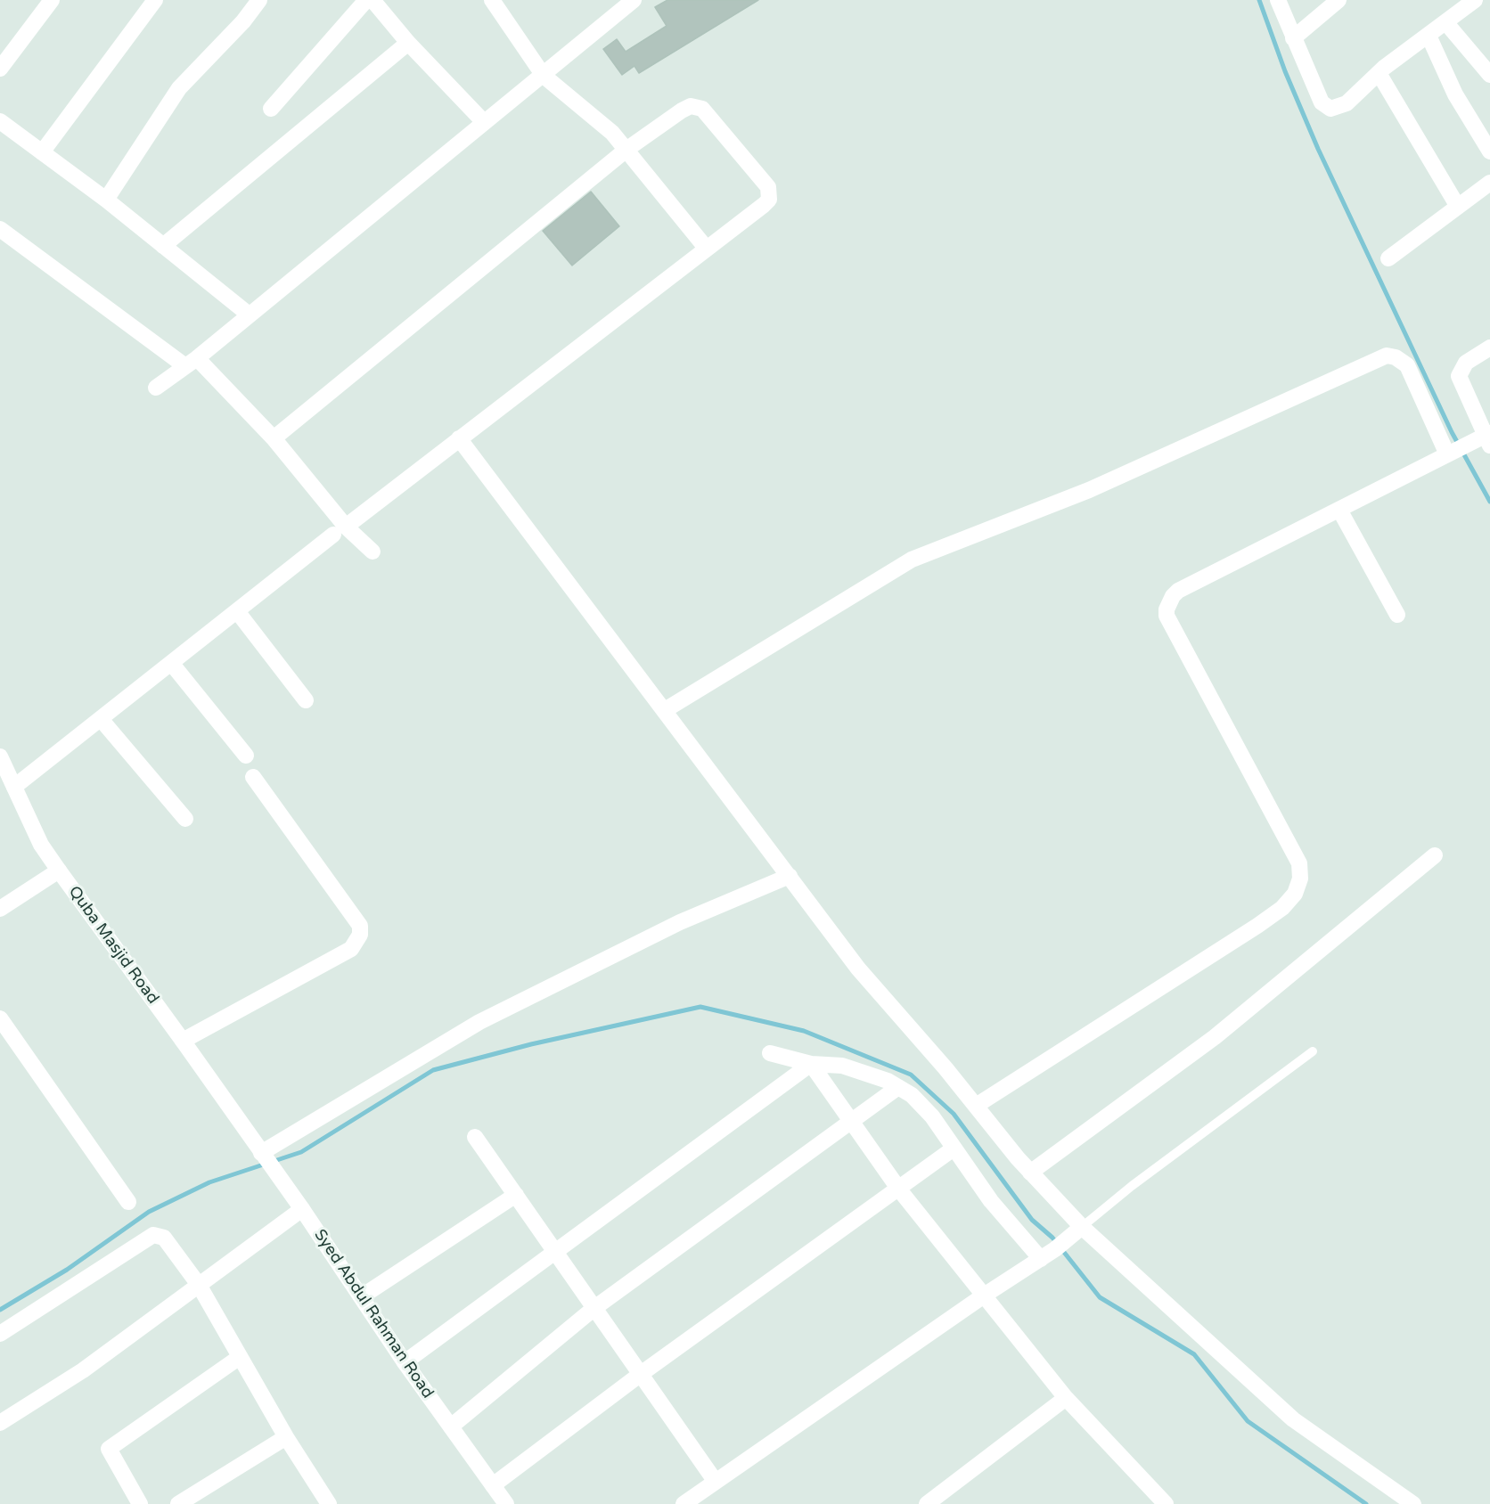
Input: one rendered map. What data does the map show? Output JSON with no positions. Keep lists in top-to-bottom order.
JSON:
{
  "streets": {
    "street": ["Quba Masjid Road", "Syed Abdul Rahman Road"]
  },
  "crossings": [
    ["Quba Masjid Road", "Syed Abdul Rahman Road"]
  ]
}
